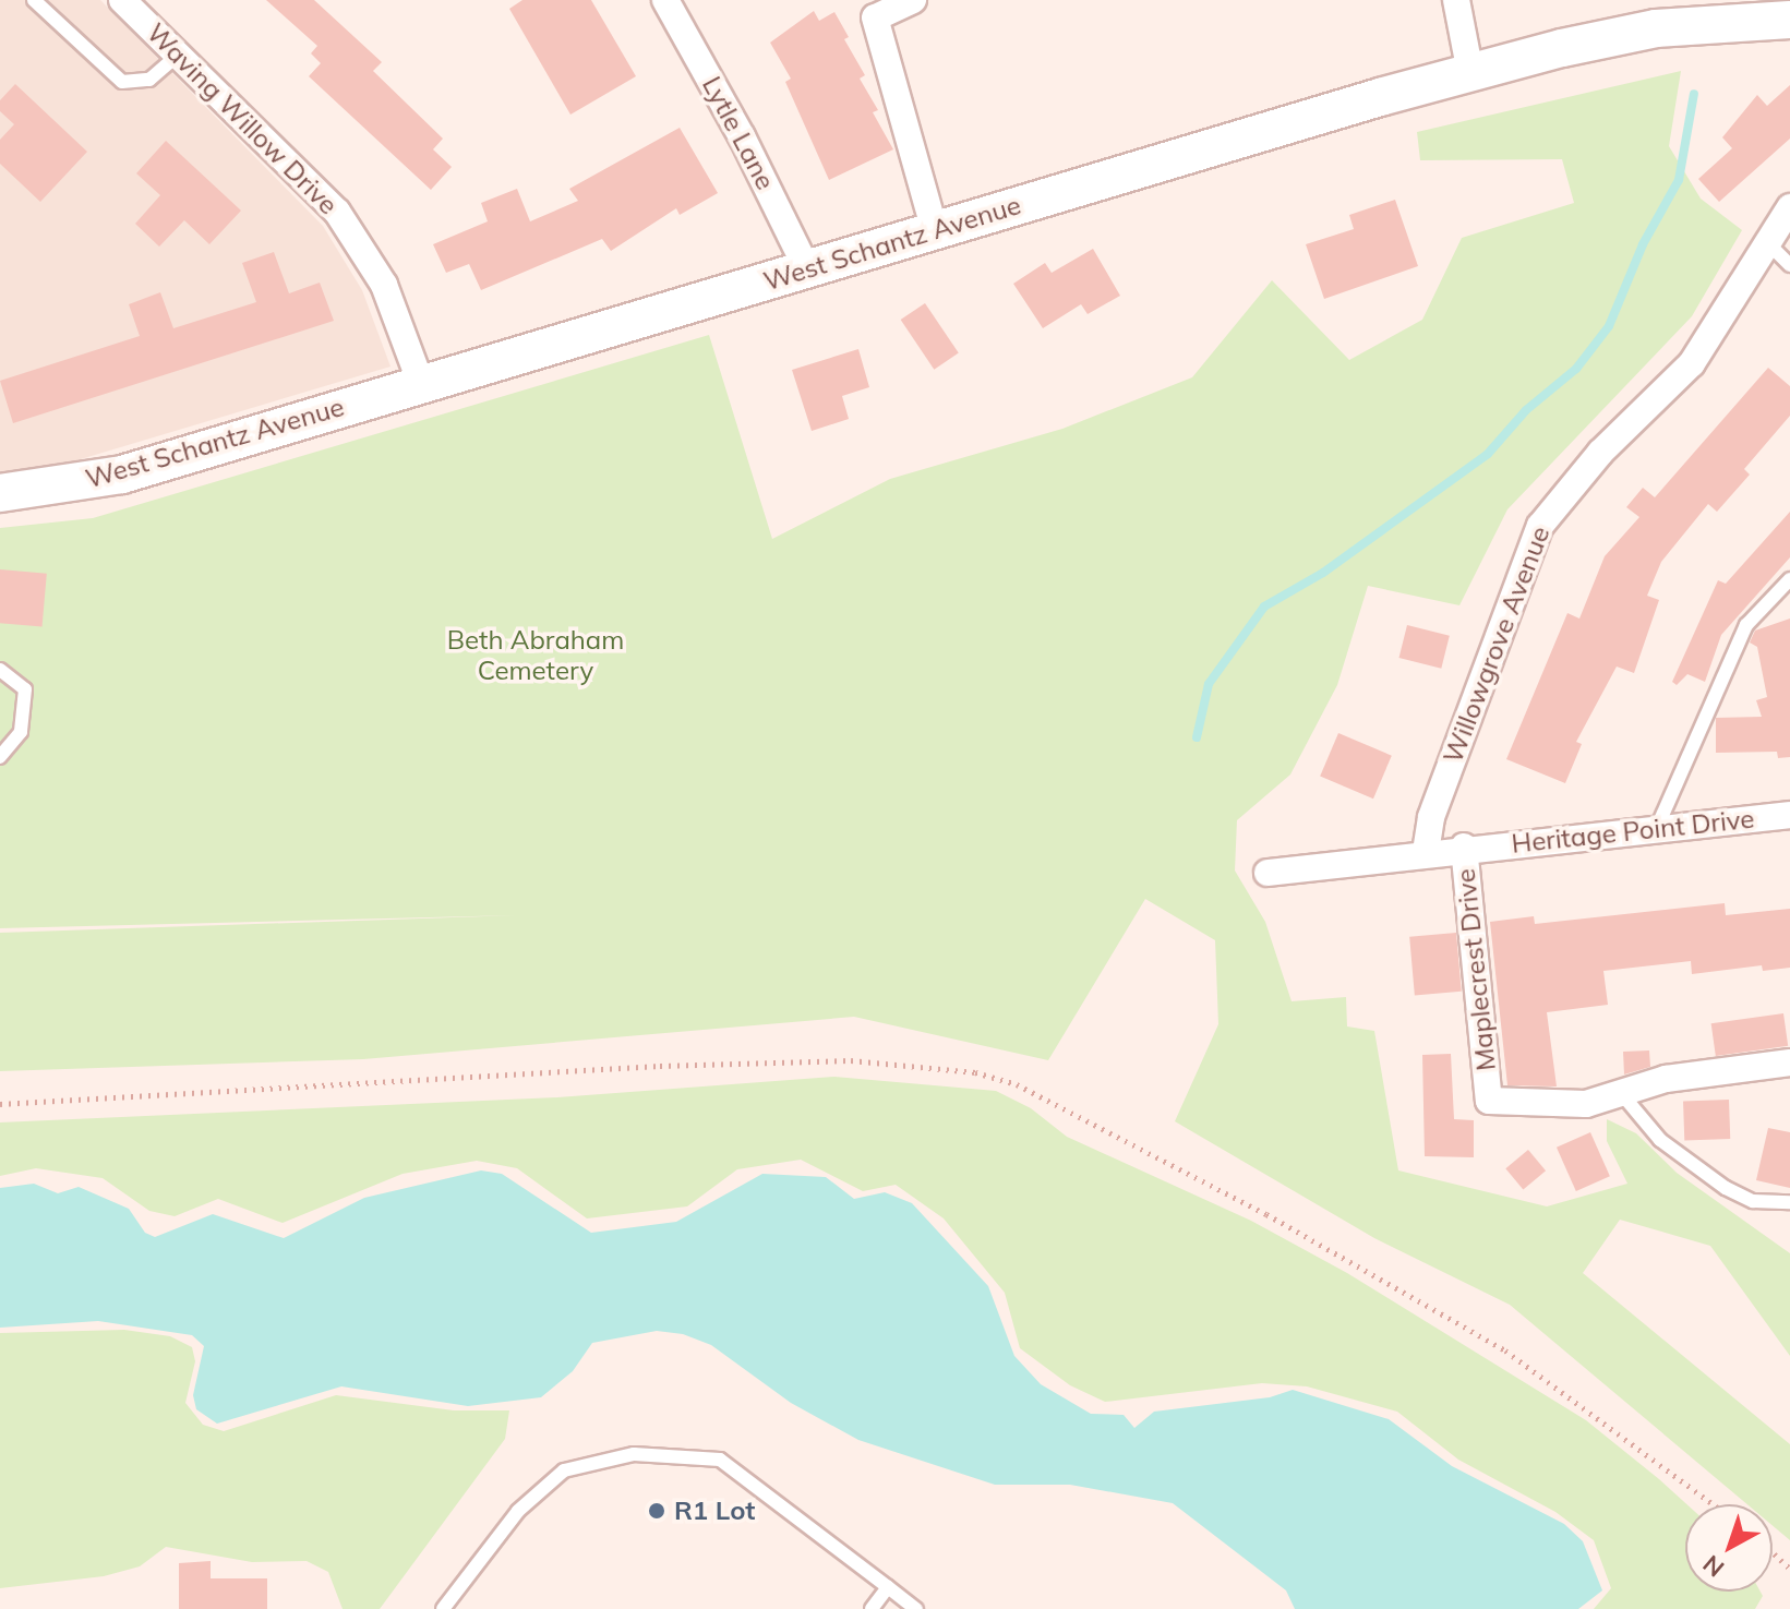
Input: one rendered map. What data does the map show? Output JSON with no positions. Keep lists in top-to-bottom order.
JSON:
{
  "streets": {
    "main road": ["West Schantz Avenue"],
    "street": [
      "Waving Willow Drive",
      "Lytle Lane",
      "Willowgrove Avenue",
      "Heritage Point Drive",
      "Maplecrest Drive"
    ]
  },
  "crossings": [
    ["Waving Willow Drive", "West Schantz Avenue"],
    ["Lytle Lane", "West Schantz Avenue"],
    ["Willowgrove Avenue", "Heritage Point Drive"],
    ["Heritage Point Drive", "Maplecrest Drive"]
  ],
  "parks": ["Beth Abraham Cemetery"],
  "places": ["R1 Lot"],
  "north": "bottom left"
}
